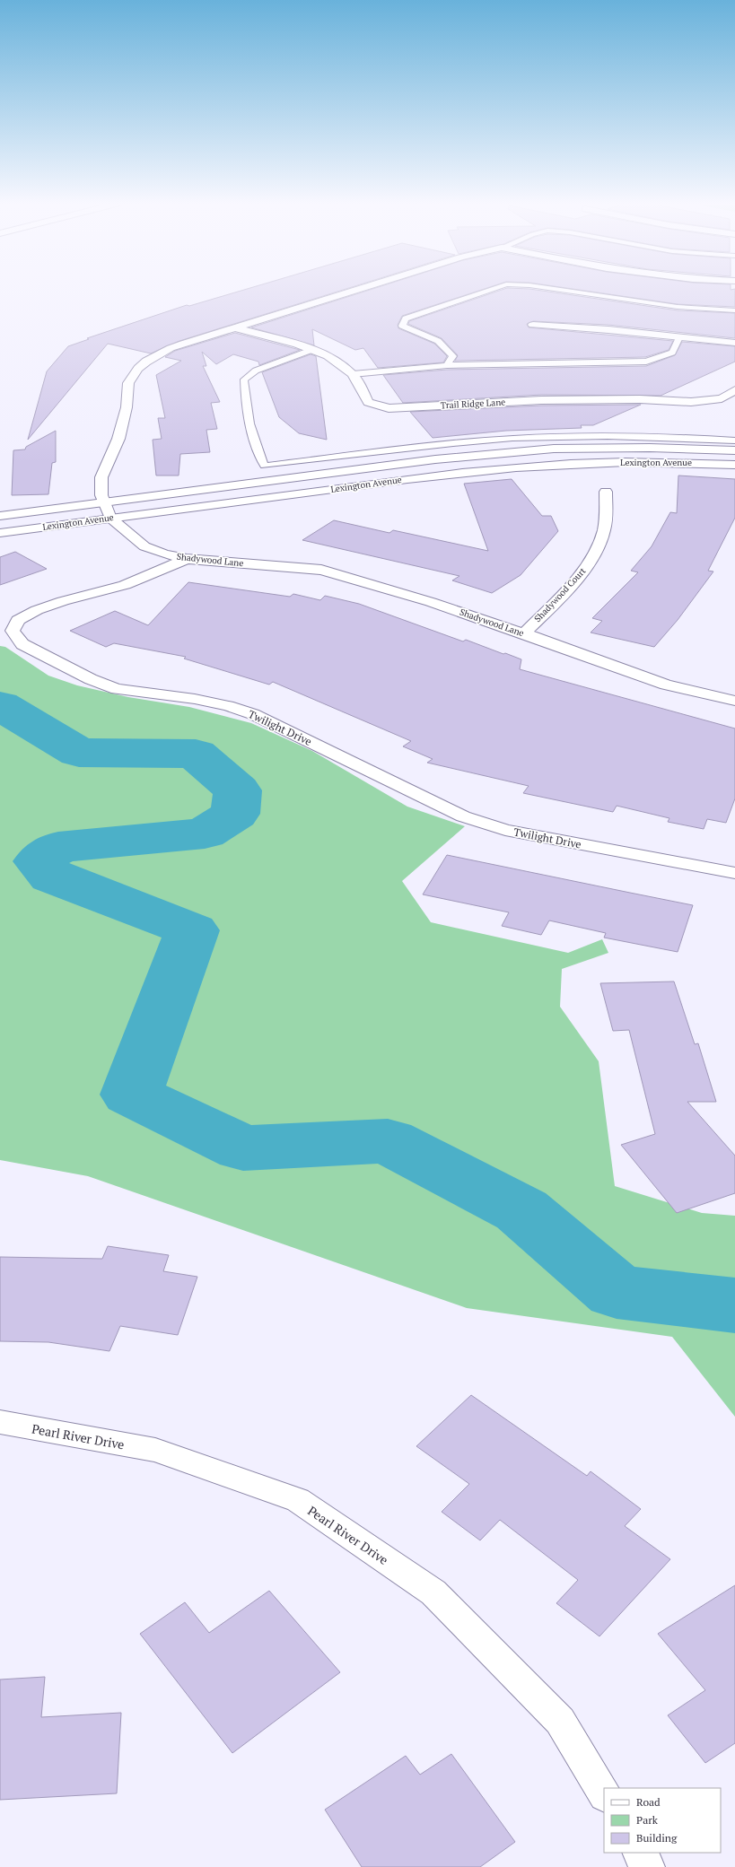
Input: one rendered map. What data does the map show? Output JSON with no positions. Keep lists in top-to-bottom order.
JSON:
{
  "streets": {
    "street": [
      "Trail Ridge Lane",
      "Lexington Avenue",
      "Shadywood Lane",
      "Shadywood Court",
      "Twilight Drive",
      "Pearl River Drive"
    ]
  },
  "crossings": [
    ["Trail Ridge Lane", "Shadywood Lane"],
    ["Lexington Avenue", "Shadywood Lane"],
    ["Shadywood Lane", "Shadywood Court"],
    ["Shadywood Lane", "Twilight Drive"]
  ],
  "legend": ["Road", "Park", "Building"]
}
